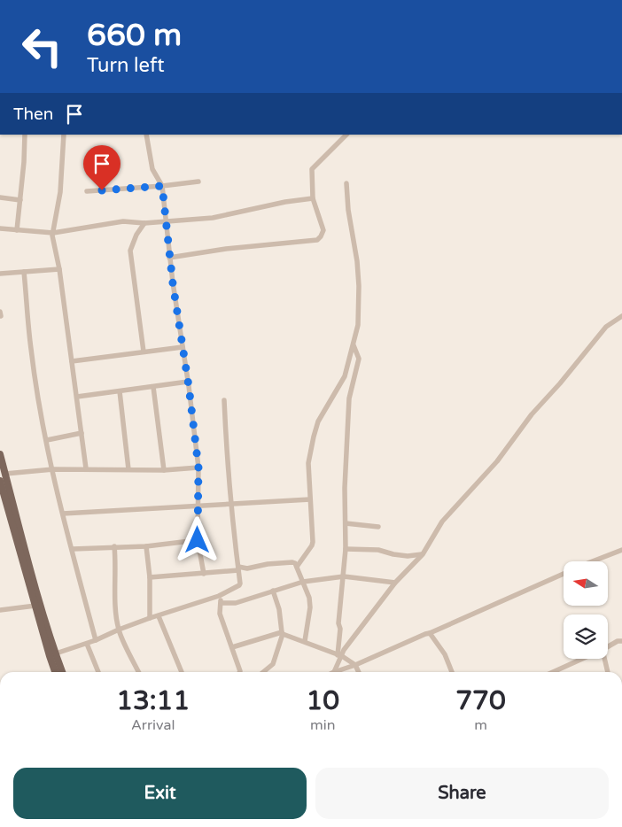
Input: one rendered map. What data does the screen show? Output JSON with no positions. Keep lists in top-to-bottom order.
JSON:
{
  "north": "left",
  "page": {
    "turn": ["660 m", "Turn left"],
    "then": "Then",
    "eta": [
      "13:11",
      "Arrival",
      "10",
      "min",
      "770",
      "m"
    ],
    "buttons": ["Exit", "Share"]
  }
}
